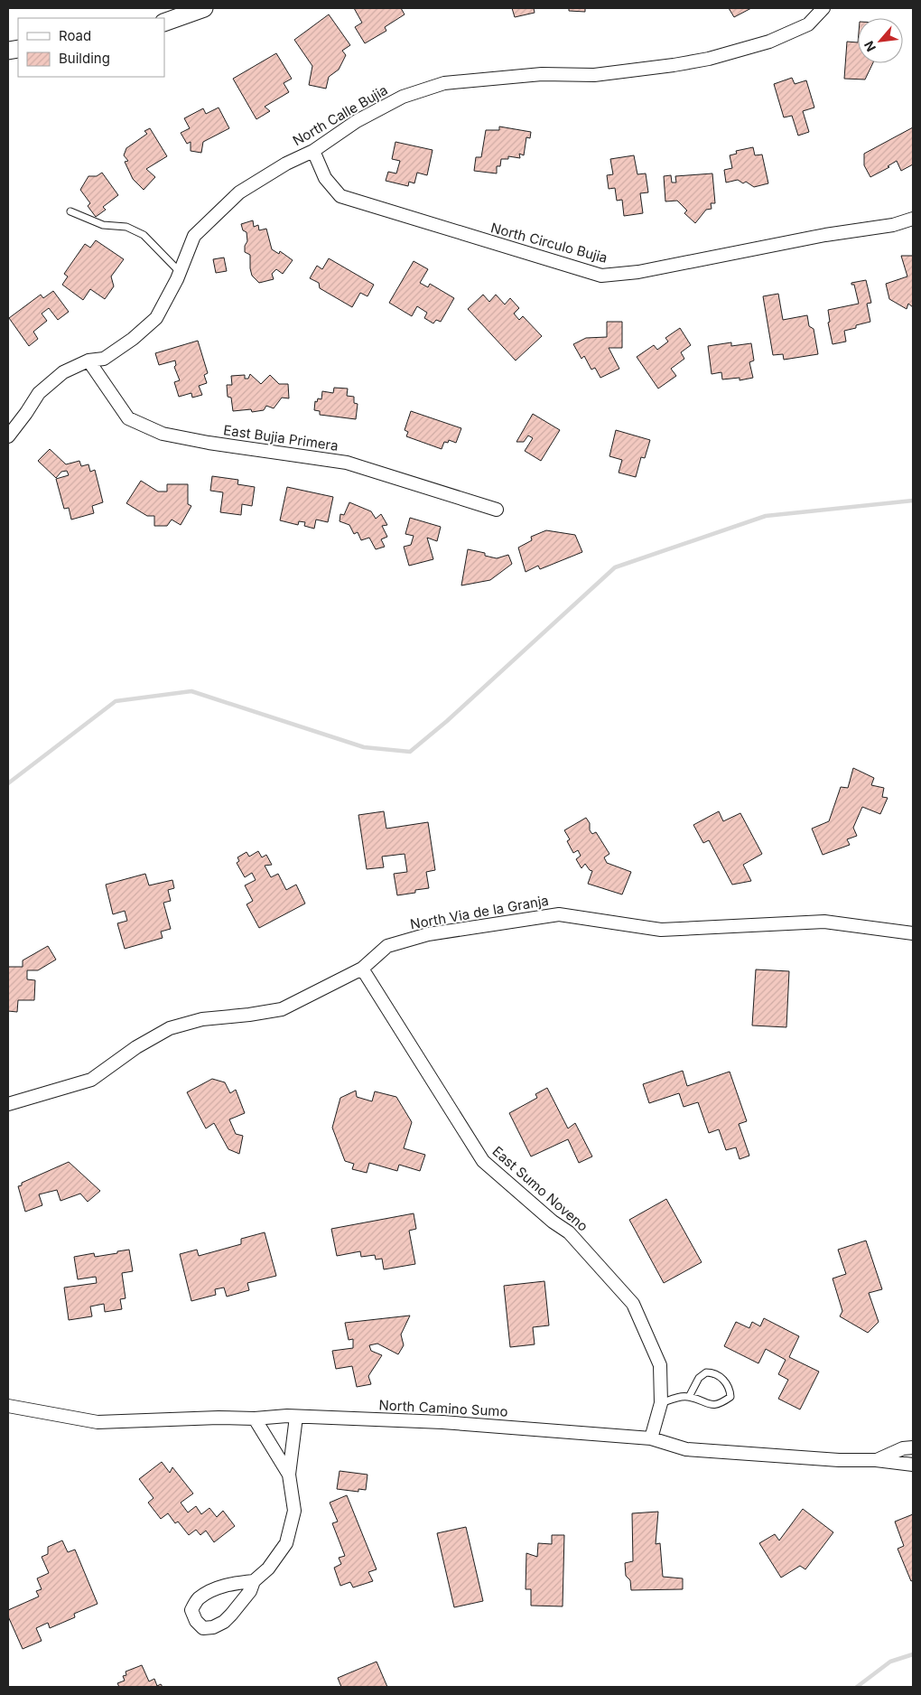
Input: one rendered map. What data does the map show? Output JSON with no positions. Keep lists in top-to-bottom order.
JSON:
{
  "streets": {
    "street": [
      "North Calle Bujia",
      "North Circulo Bujia",
      "East Bujia Primera",
      "North Via de la Granja",
      "East Sumo Noveno",
      "North Camino Sumo"
    ]
  },
  "crossings": [
    ["North Calle Bujia", "North Circulo Bujia"],
    ["North Calle Bujia", "East Bujia Primera"],
    ["North Via de la Granja", "East Sumo Noveno"],
    ["East Sumo Noveno", "North Camino Sumo"]
  ],
  "legend": ["Road", "Building"],
  "north": "bottom left"
}
